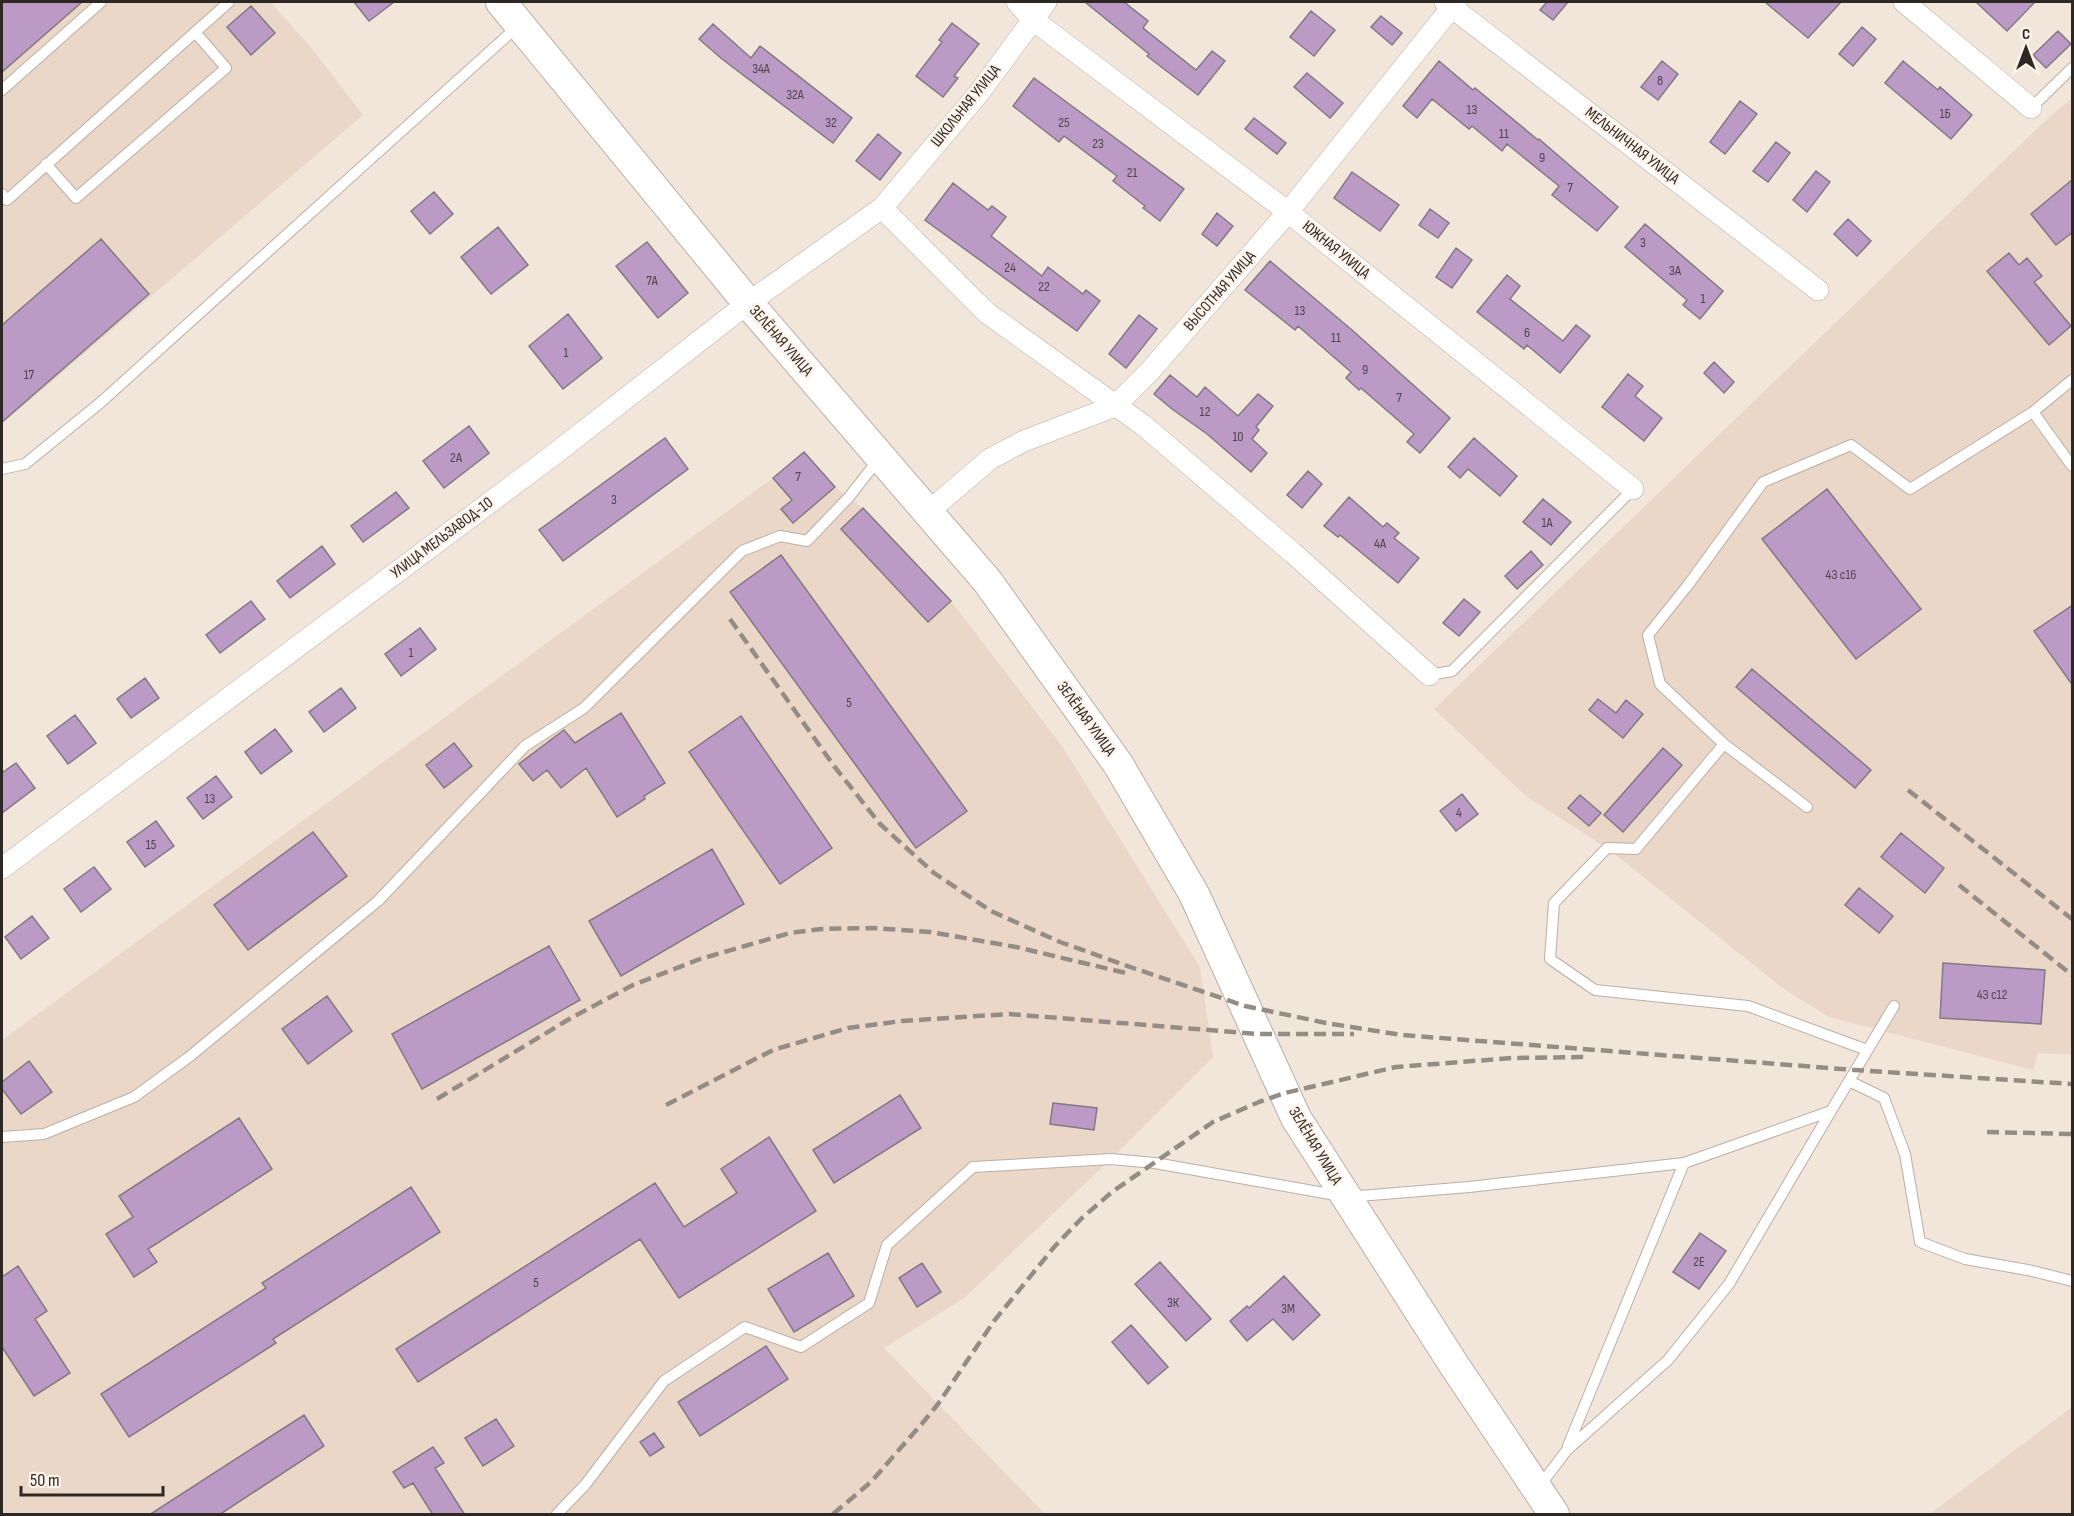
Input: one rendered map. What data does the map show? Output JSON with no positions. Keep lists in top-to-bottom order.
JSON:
{
  "streets": {
    "street": [
      "ШКОЛЬНАЯ УЛИЦА",
      "МЕЛЬНИЧНАЯ УЛИЦА",
      "ЮЖНАЯ УЛИЦА",
      "ВЫСОТНАЯ УЛИЦА",
      "ЗЕЛЁНАЯ УЛИЦА",
      "УЛИЦА МЕЛЬЗАВОД-10"
    ]
  },
  "crossings": [
    ["ШКОЛЬНАЯ УЛИЦА", "ЮЖНАЯ УЛИЦА"],
    ["ШКОЛЬНАЯ УЛИЦА", "УЛИЦА МЕЛЬЗАВОД-10"],
    ["МЕЛЬНИЧНАЯ УЛИЦА", "ВЫСОТНАЯ УЛИЦА"],
    ["ЮЖНАЯ УЛИЦА", "ВЫСОТНАЯ УЛИЦА"],
    ["ВЫСОТНАЯ УЛИЦА", "ЗЕЛЁНАЯ УЛИЦА"],
    ["ЗЕЛЁНАЯ УЛИЦА", "УЛИЦА МЕЛЬЗАВОД-10"]
  ],
  "house_numbers": [
    "34А",
    "8",
    "32А",
    "13",
    "1Б",
    "32",
    "25",
    "11",
    "23",
    "9",
    "21",
    "7",
    "3",
    "24",
    "3А",
    "7А",
    "22",
    "1",
    "13",
    "6",
    "11",
    "1",
    "9",
    "17",
    "7",
    "12",
    "10",
    "2А",
    "7",
    "3",
    "1А",
    "4А",
    "4З с16",
    "1",
    "5",
    "13",
    "4",
    "15",
    "4З с12",
    "2Е",
    "5",
    "3К",
    "3М"
  ],
  "scale_bar": "50 m",
  "north": "top"
}
